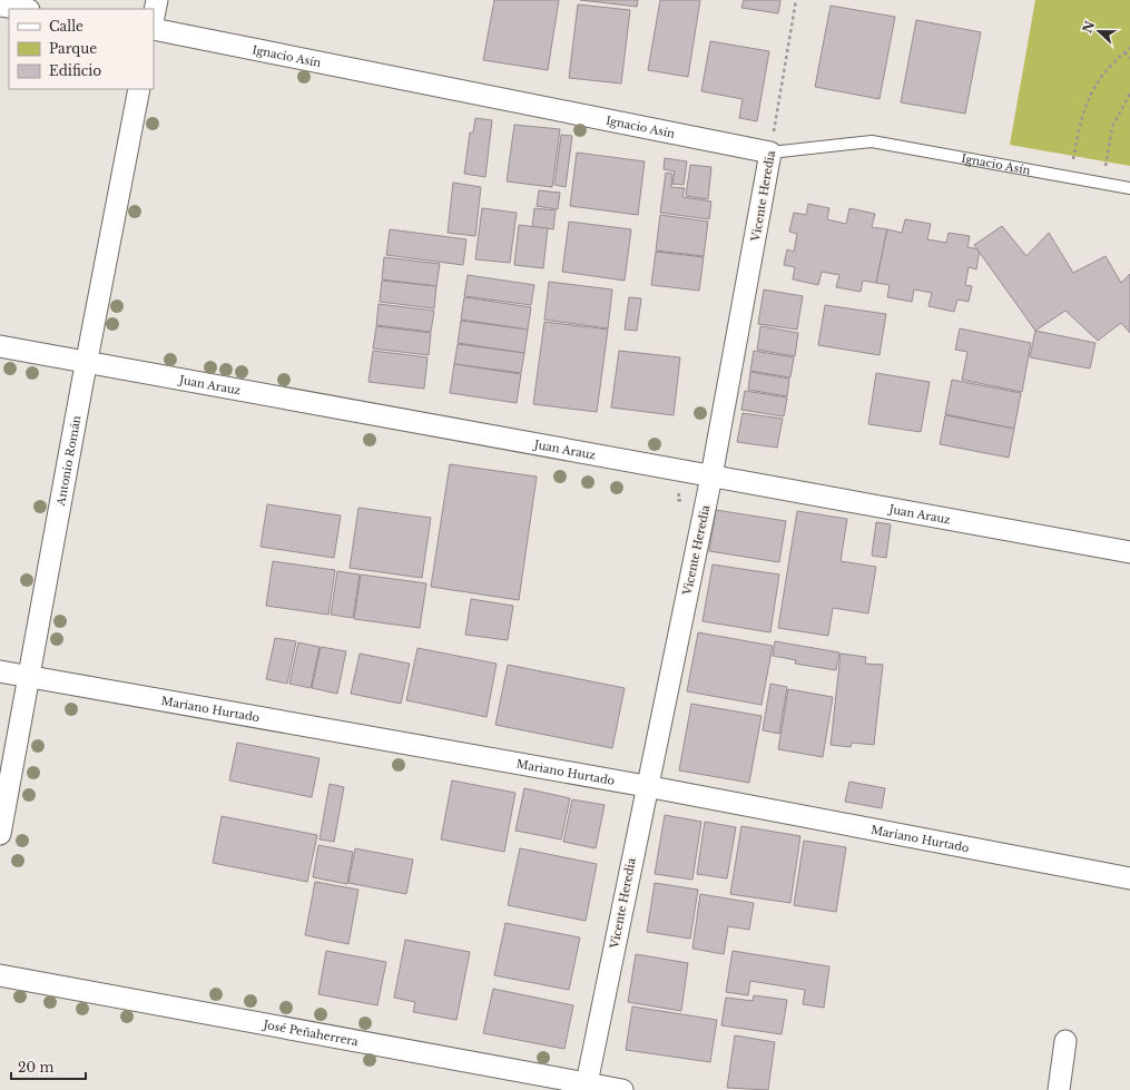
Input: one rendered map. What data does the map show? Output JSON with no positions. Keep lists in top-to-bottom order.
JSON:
{
  "streets": {
    "street": [
      "Ignacio Asín",
      "Vicente Heredia",
      "Juan Arauz",
      "Antonio Román",
      "Mariano Hurtado",
      "José Peñaherrera"
    ]
  },
  "crossings": [
    ["Ignacio Asín", "Vicente Heredia"],
    ["Vicente Heredia", "Juan Arauz"],
    ["Vicente Heredia", "Mariano Hurtado"],
    ["Vicente Heredia", "José Peñaherrera"],
    ["Juan Arauz", "Antonio Román"],
    ["Antonio Román", "Mariano Hurtado"]
  ],
  "legend": ["Calle", "Parque", "Edificio"],
  "scale_bar": "20 m",
  "north": "left"
}
